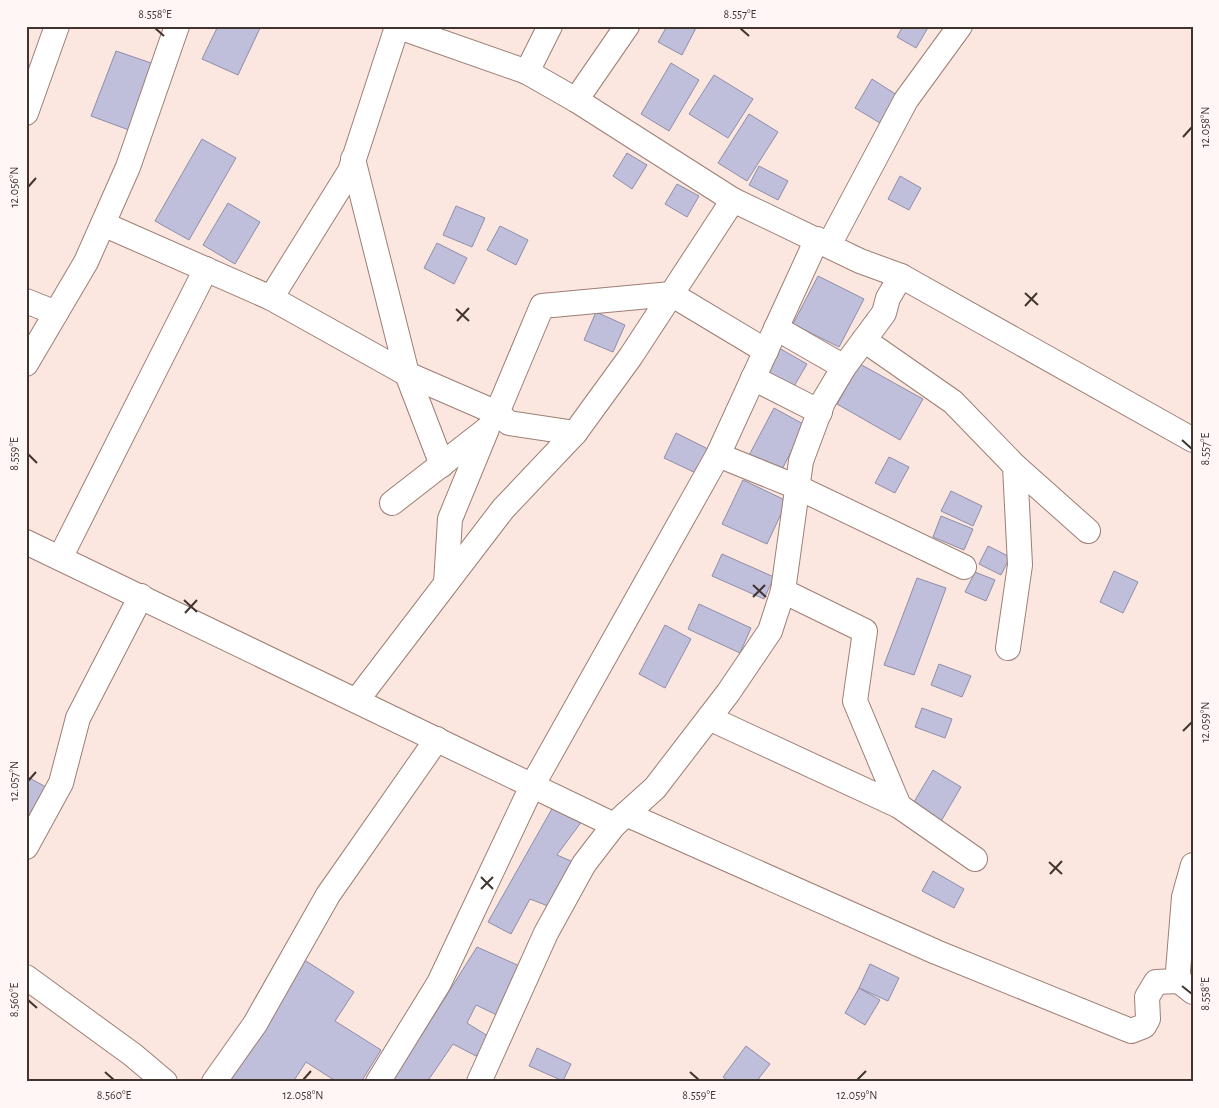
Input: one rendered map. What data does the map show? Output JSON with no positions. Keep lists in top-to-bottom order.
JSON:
{
  "coordinates": [
    "8.558°E",
    "8.557°E",
    "12.058°N",
    "12.056°N",
    "8.559°E",
    "12.059°N",
    "12.057°N",
    "8.560°E"
  ]
}
